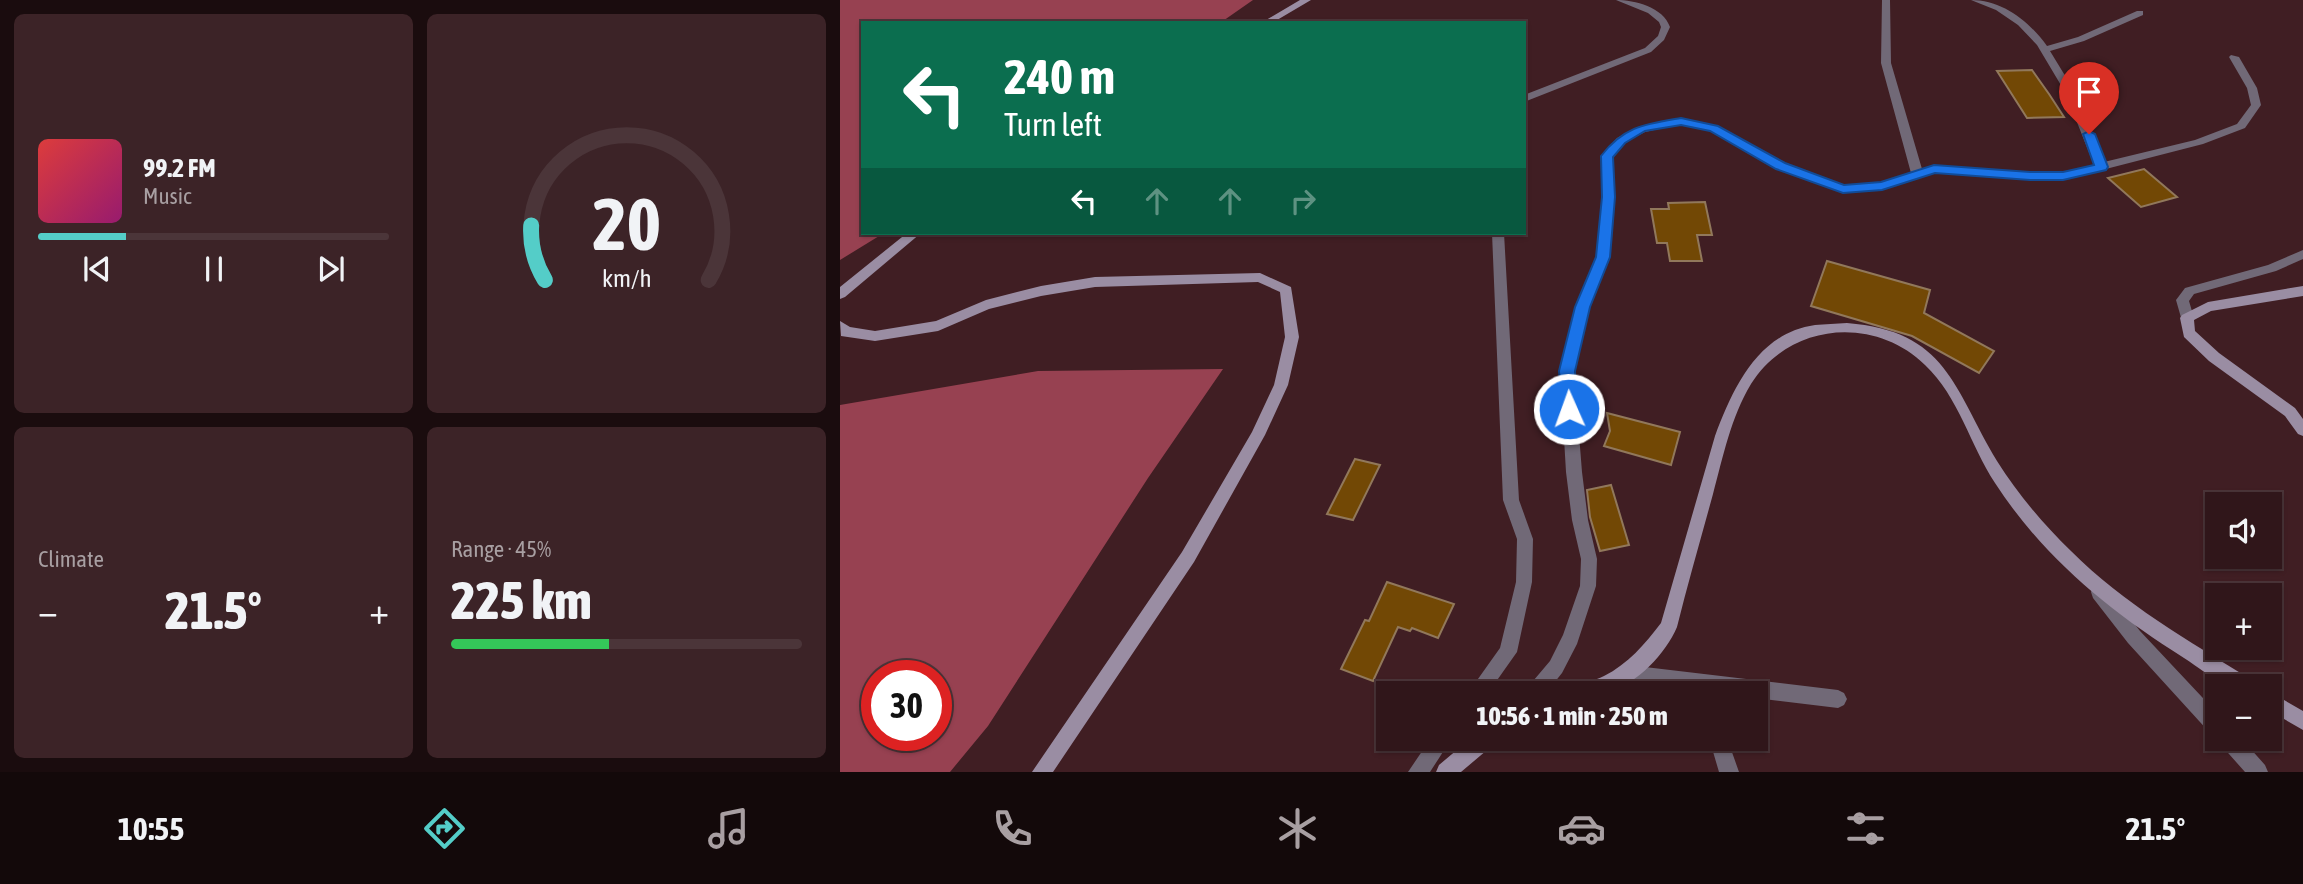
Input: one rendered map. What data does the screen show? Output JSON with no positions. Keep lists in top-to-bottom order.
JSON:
{
  "page": {
    "turn": ["240 m", "Turn left"],
    "song": ["99.2 FM", "Music"],
    "tile": [
      "Climate",
      ["Range · 45%", "225 km"]
    ],
    "map_buttons": ["+", "−"],
    "heat": ["−", "21.5°", "+"],
    "limit": "30",
    "trip": "10:56 · 1 min · 250 m",
    "tabs": ["10:55", "21.5°"],
    "gauge": ["20", "km/h"]
  }
}
